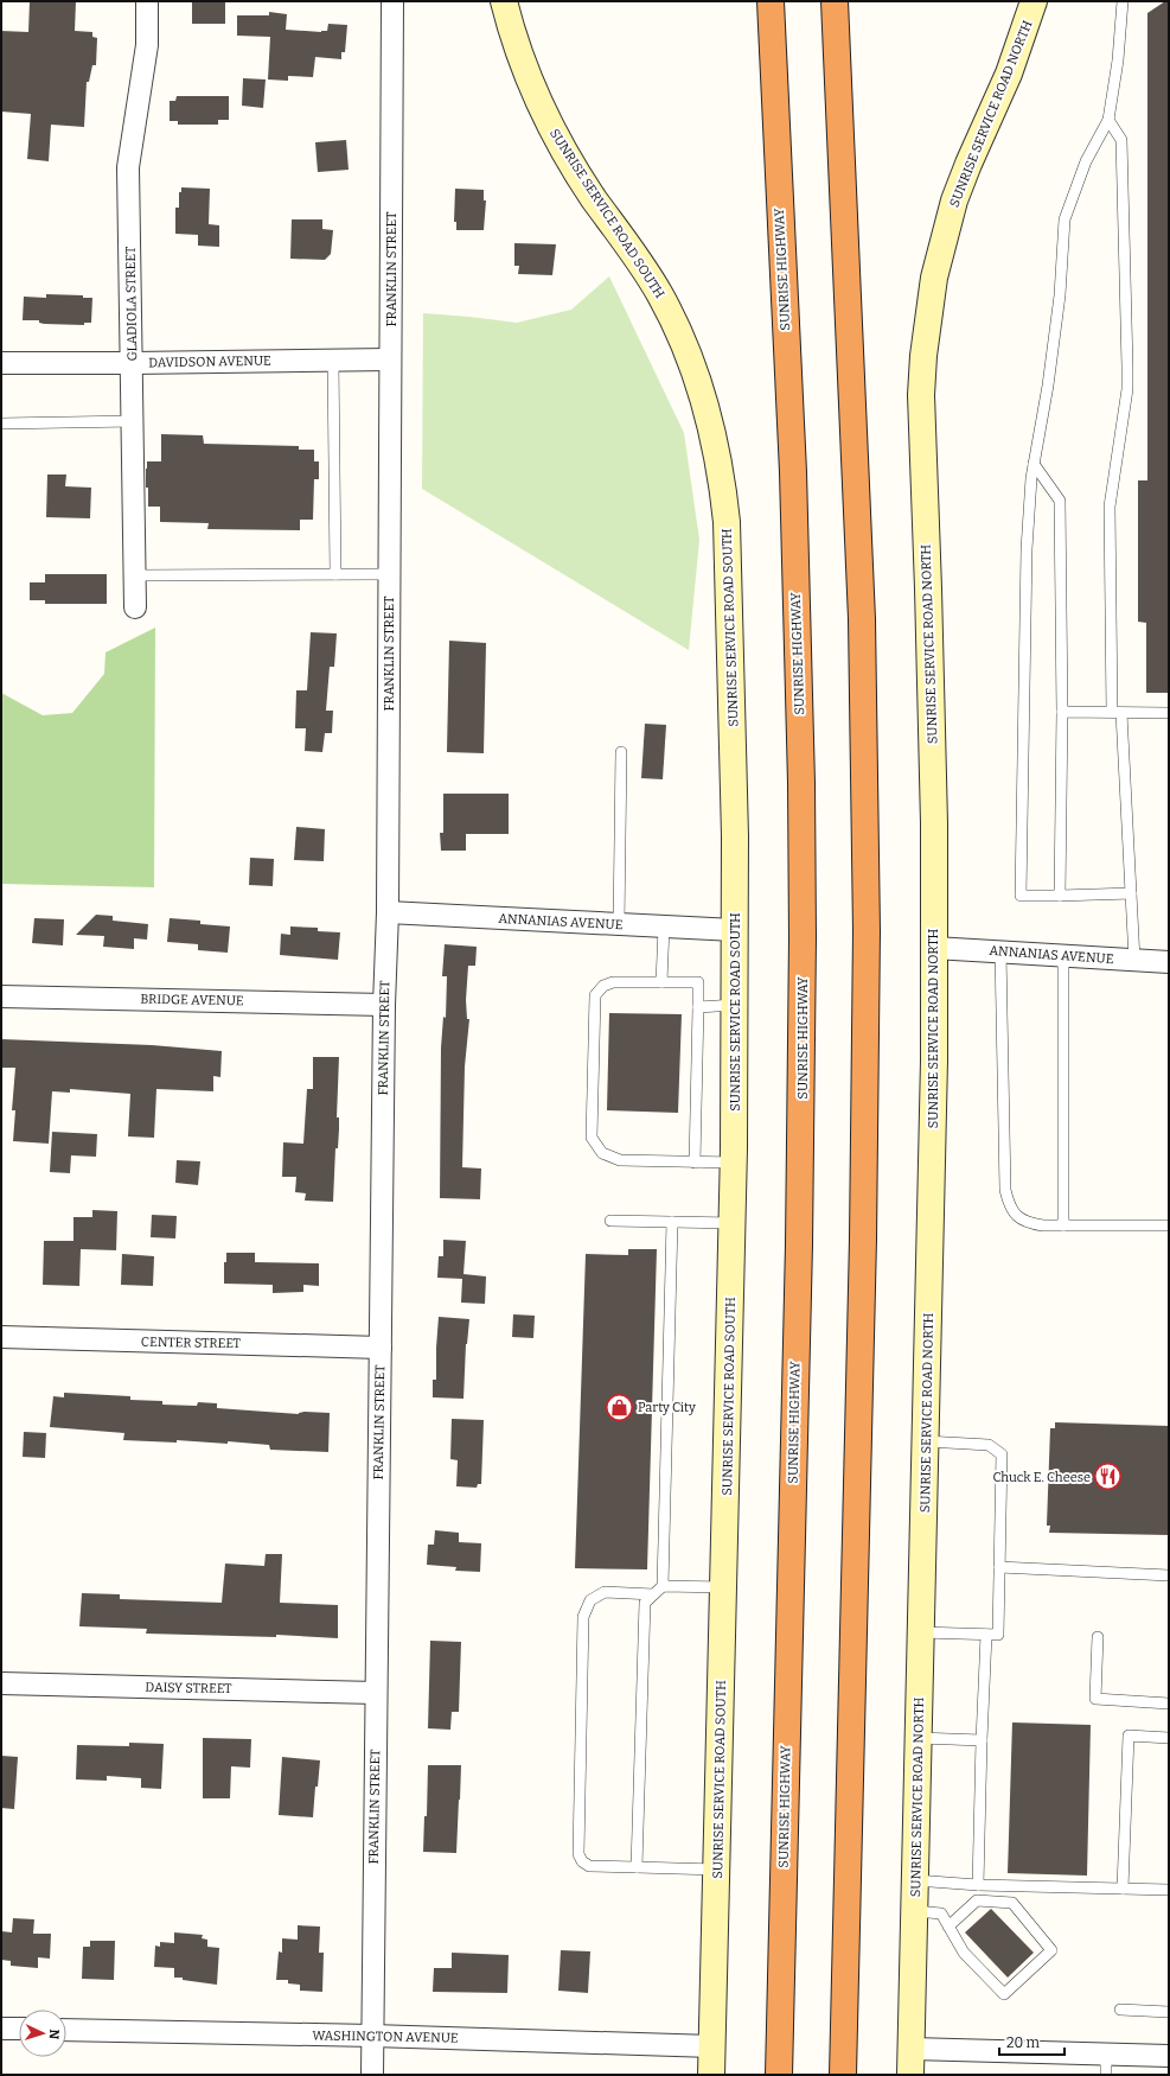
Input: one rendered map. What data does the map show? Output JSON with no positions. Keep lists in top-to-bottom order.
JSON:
{
  "streets": {
    "highway": ["SUNRISE HIGHWAY"],
    "main road": ["SUNRISE SERVICE ROAD NORTH", "SUNRISE SERVICE ROAD SOUTH"],
    "street": [
      "FRANKLIN STREET",
      "GLADIOLA STREET",
      "DAVIDSON AVENUE",
      "ANNANIAS AVENUE",
      "BRIDGE AVENUE",
      "CENTER STREET",
      "DAISY STREET",
      "WASHINGTON AVENUE"
    ]
  },
  "crossings": [
    ["SUNRISE SERVICE ROAD NORTH", "ANNANIAS AVENUE"],
    ["SUNRISE SERVICE ROAD SOUTH", "ANNANIAS AVENUE"],
    ["SUNRISE SERVICE ROAD SOUTH", "WASHINGTON AVENUE"],
    ["FRANKLIN STREET", "DAVIDSON AVENUE"],
    ["FRANKLIN STREET", "ANNANIAS AVENUE"],
    ["FRANKLIN STREET", "BRIDGE AVENUE"],
    ["FRANKLIN STREET", "CENTER STREET"],
    ["FRANKLIN STREET", "DAISY STREET"],
    ["FRANKLIN STREET", "WASHINGTON AVENUE"],
    ["GLADIOLA STREET", "DAVIDSON AVENUE"]
  ],
  "places": {
    "shop": ["Party City"],
    "restaurant": ["Chuck E. Cheese"]
  },
  "scale_bar": "20 m",
  "north": "right"
}
